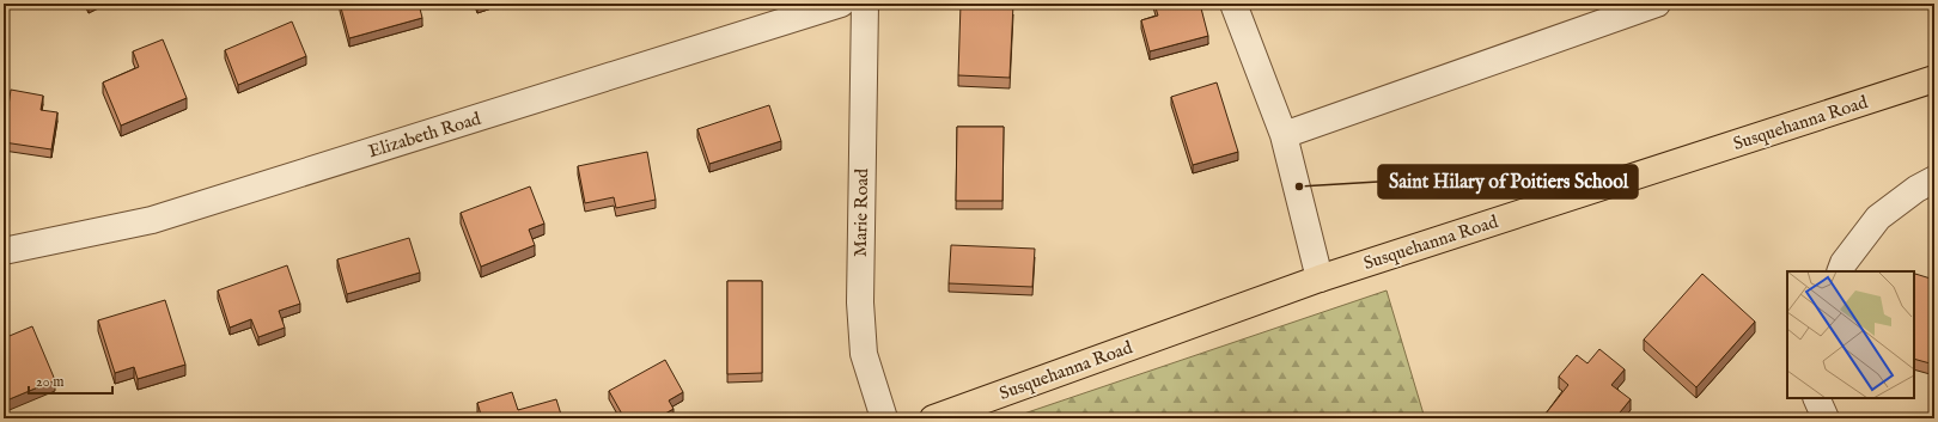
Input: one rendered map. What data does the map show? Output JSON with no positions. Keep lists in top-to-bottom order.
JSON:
{
  "streets": {
    "main road": ["Susquehanna Road"],
    "street": ["Elizabeth Road", "Marie Road"]
  },
  "places": ["Saint Hilary of Poitiers School"],
  "scale_bar": "20 m"
}
